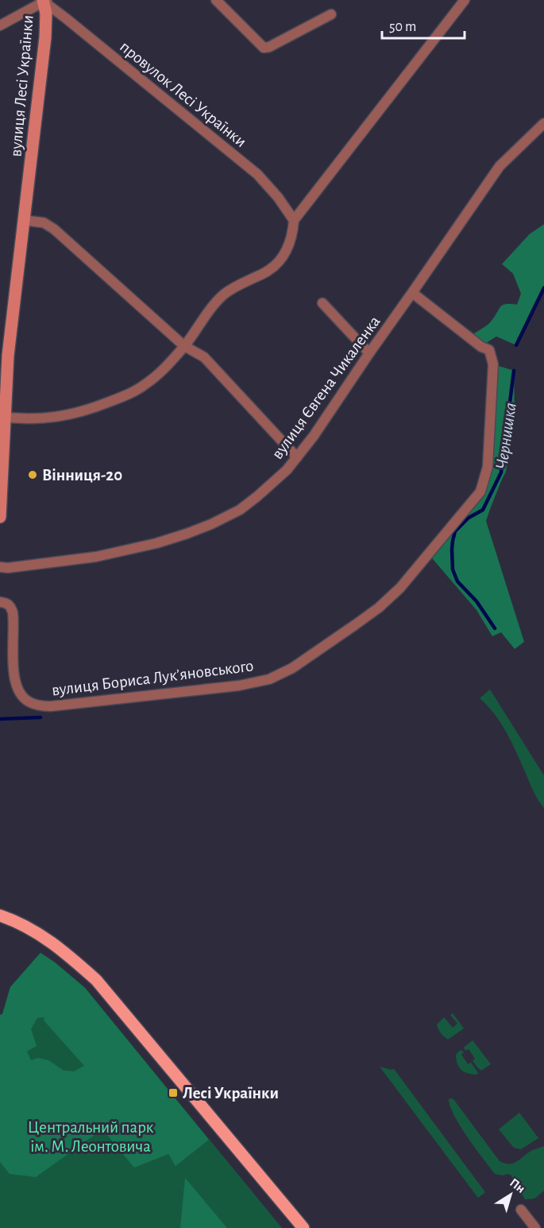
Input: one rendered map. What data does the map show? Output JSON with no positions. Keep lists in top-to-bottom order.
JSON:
{
  "streets": {
    "main road": ["вулиця Лесі Українки"],
    "street": ["провулок Лесі Українки", "вулиця Євгена Чикаленка", "вулиця Бориса Лукʼяновського"]
  },
  "crossings": [
    ["вулиця Лесі Українки", "провулок Лесі Українки"],
    ["вулиця Євгена Чикаленка", "вулиця Бориса Лукʼяновського"]
  ],
  "water": ["Чернишка"],
  "parks": ["Центральний парк ім. М. Леонтовича"],
  "places": {
    "other": ["Вінниця-20"],
    "transit": ["Лесі Українки"]
  },
  "scale_bar": "50 m",
  "north": "top right"
}
